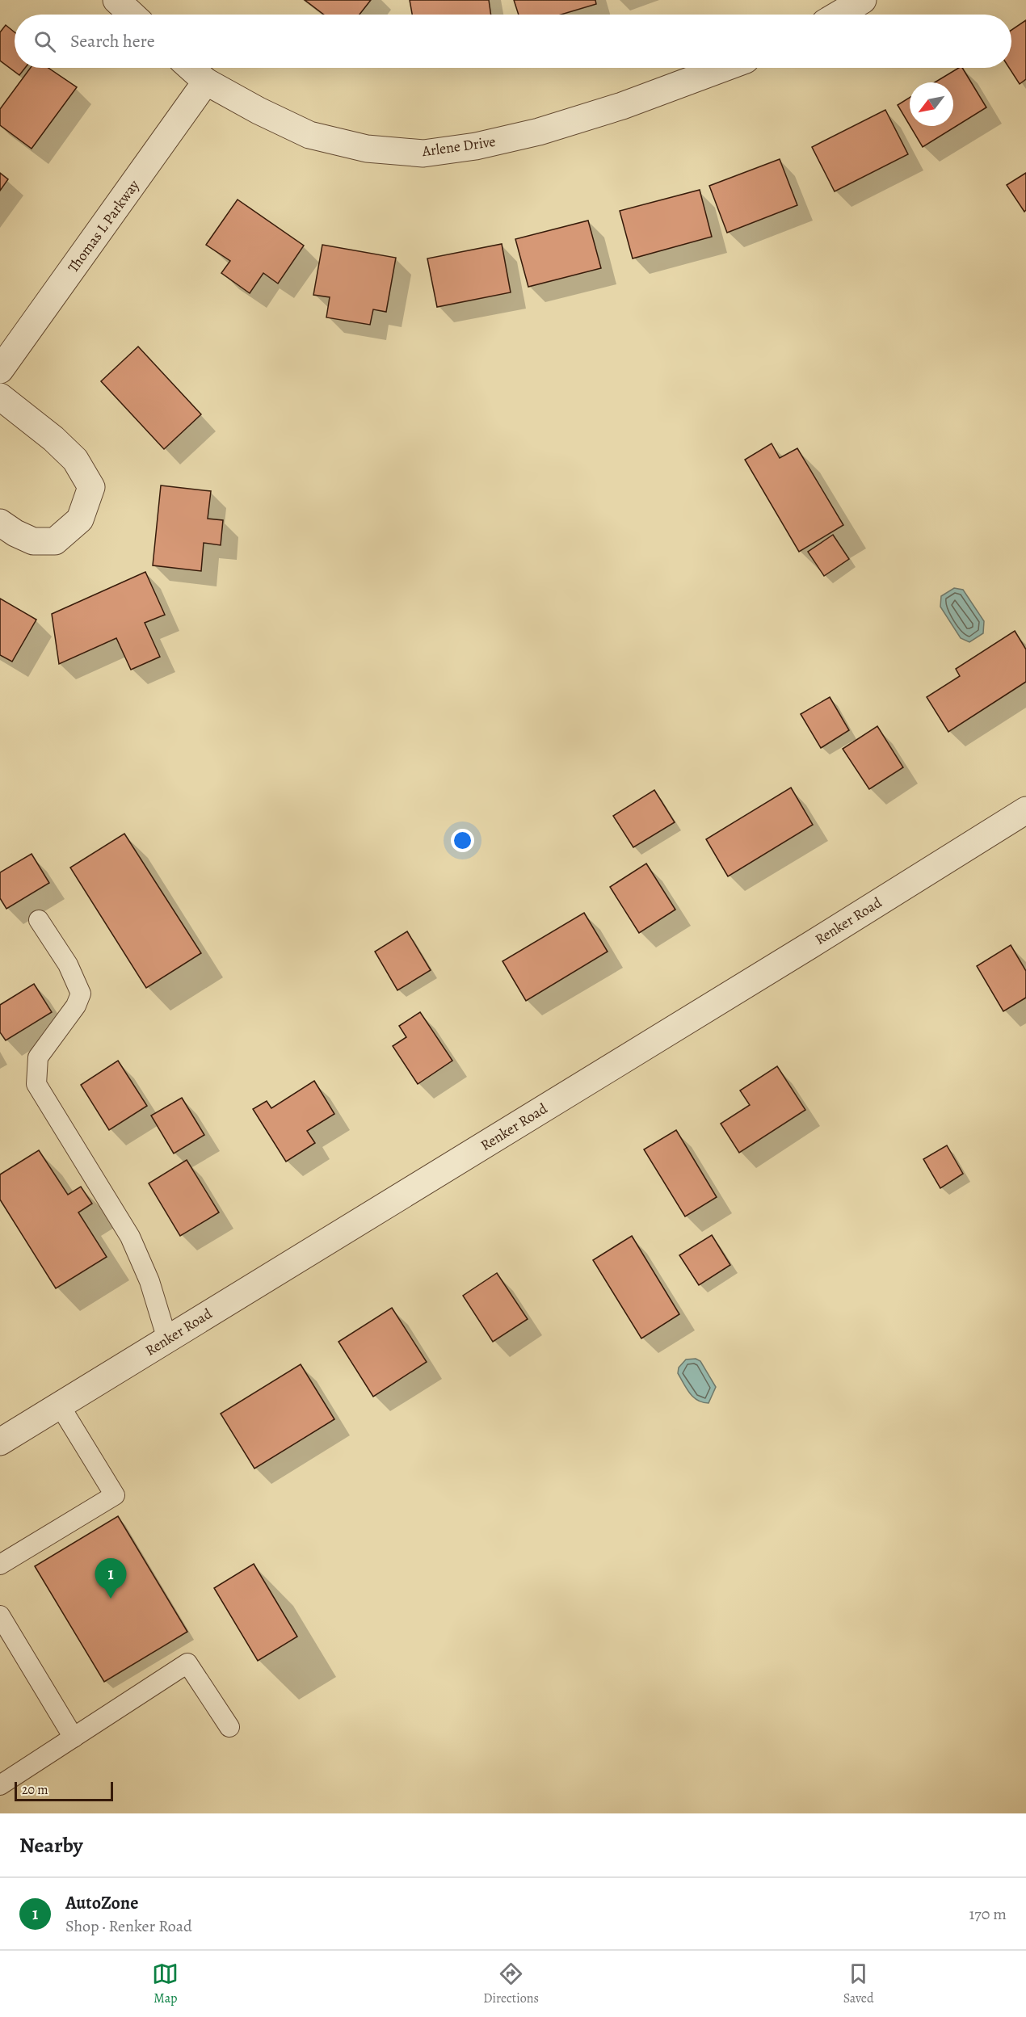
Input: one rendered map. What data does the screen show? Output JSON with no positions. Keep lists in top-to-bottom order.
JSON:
{
  "streets": {
    "street": ["Arlene Drive", "Thomas L Parkway", "Renker Road"]
  },
  "crossings": [
    ["Arlene Drive", "Thomas L Parkway"]
  ],
  "scale_bar": "20 m",
  "north": "bottom left",
  "page": {
    "search": "Search here",
    "pins": "1",
    "scale": "20 m",
    "heading": "Nearby",
    "list": [
      {
        "mark": "1",
        "name": "AutoZone",
        "note": "Shop · Renker Road",
        "value": "170 m"
      }
    ],
    "nav": ["Map", "Directions", "Saved"]
  }
}
